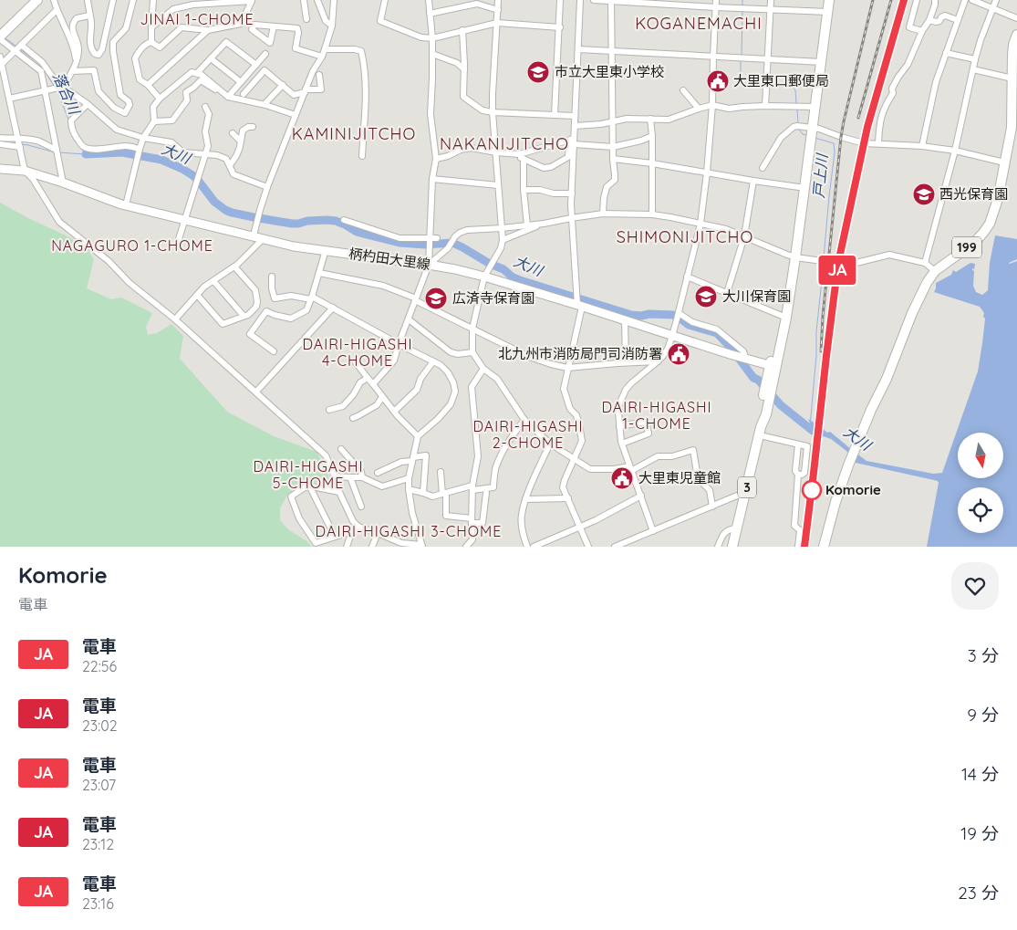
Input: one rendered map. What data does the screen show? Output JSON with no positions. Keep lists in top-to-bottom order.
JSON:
{
  "streets": {
    "highway": ["199", "3"],
    "main road": ["柄杓田大里線"]
  },
  "crossings": [
    ["柄杓田大里線", "3"]
  ],
  "districts": [
    "JINAI 1-CHOME",
    "KOGANEMACHI",
    "KAMINIJITCHO",
    "NAKANIJITCHO",
    "SHIMONIJITCHO",
    "NAGAGURO 1-CHOME",
    "DAIRI-HIGASHI 4-CHOME",
    "DAIRI-HIGASHI 1-CHOME",
    "DAIRI-HIGASHI 2-CHOME",
    "DAIRI-HIGASHI 5-CHOME",
    "DAIRI-HIGASHI 3-CHOME"
  ],
  "water": ["落合川", "大川", "戸上川"],
  "places": {
    "school or university": [
      "市立大里東小学校",
      "西光保育園",
      "大川保育園",
      "広済寺保育園"
    ],
    "public building": ["大里東口郵便局", "北九州市消防局門司消防署", "大里東児童館"],
    "other": ["Komorie"]
  },
  "north": "bottom",
  "page": {
    "on_map": "JA",
    "heading": ["Komorie", "電車"],
    "list": [
      {
        "mark": "JA",
        "name": "電車",
        "note": "22:56",
        "value": "3 分"
      },
      {
        "mark": "JA",
        "name": "電車",
        "note": "23:02",
        "value": "9 分"
      },
      {
        "mark": "JA",
        "name": "電車",
        "note": "23:07",
        "value": "14 分"
      },
      {
        "mark": "JA",
        "name": "電車",
        "note": "23:12",
        "value": "19 分"
      },
      {
        "mark": "JA",
        "name": "電車",
        "note": "23:16",
        "value": "23 分"
      }
    ]
  }
}
